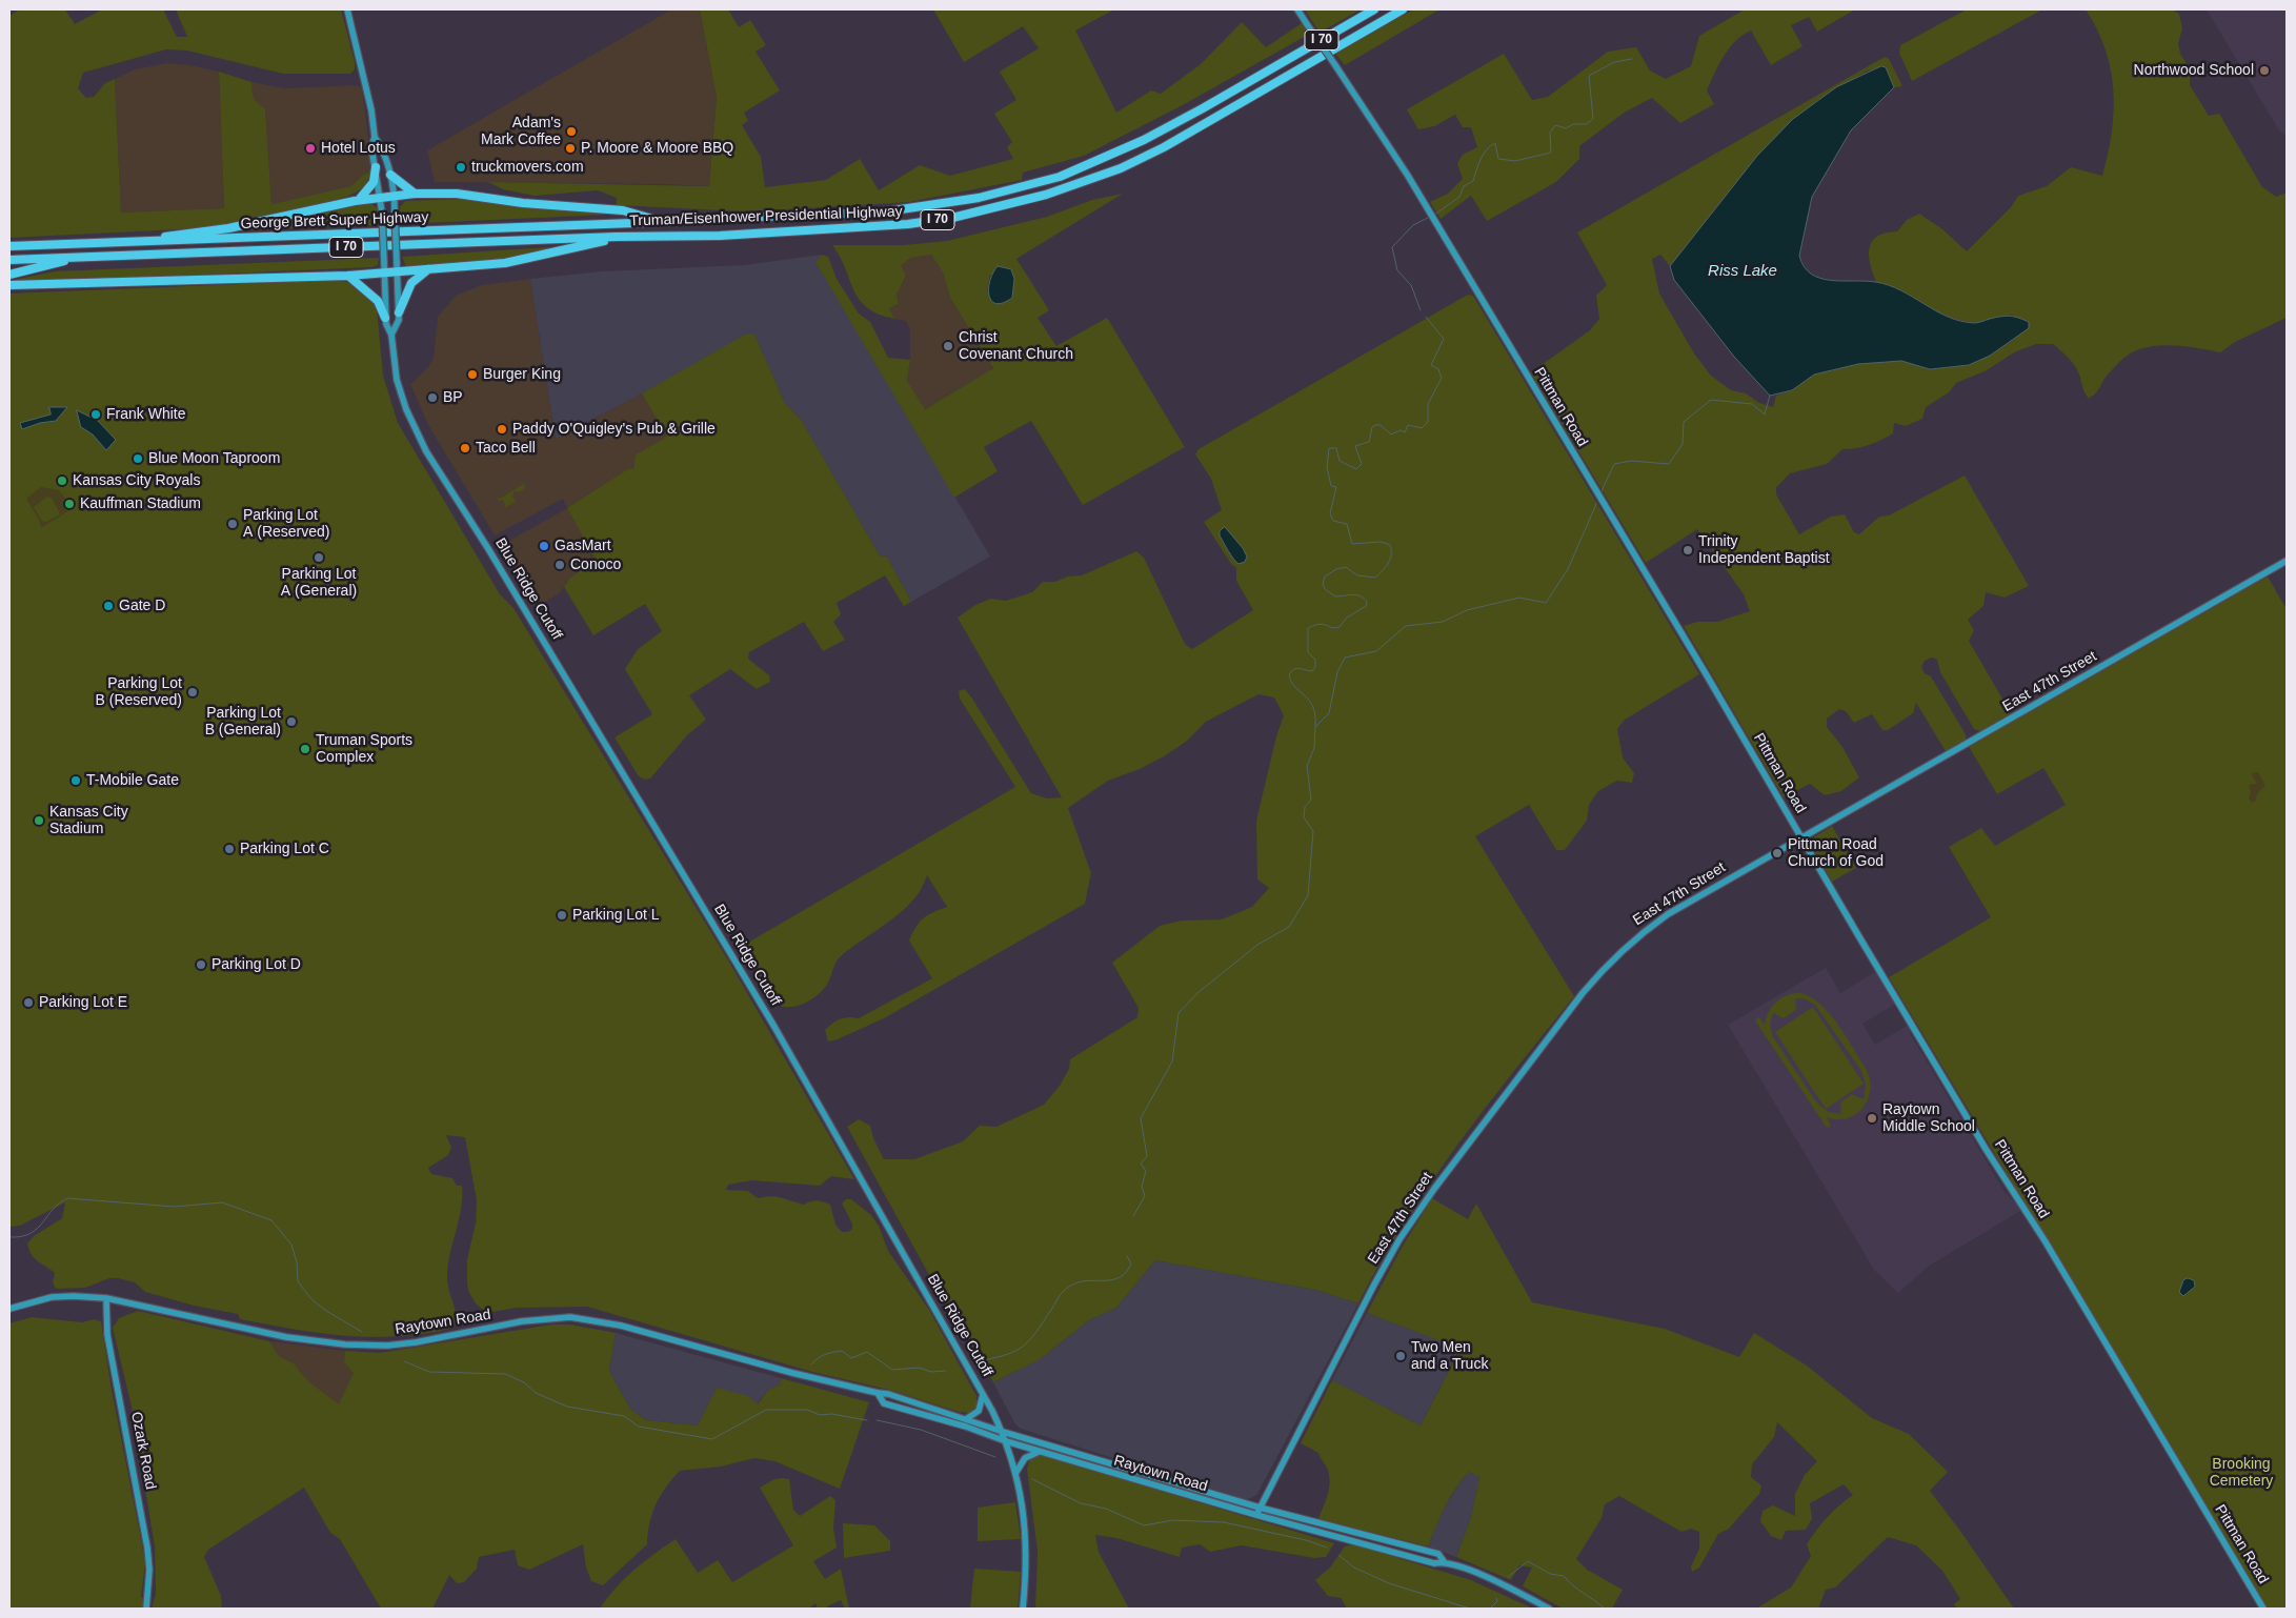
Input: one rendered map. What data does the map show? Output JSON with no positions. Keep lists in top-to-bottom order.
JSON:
{
  "streets": {
    "highway": ["I 70", "Truman/Eisenhower Presidential Highway", "George Brett Super Highway"],
    "main road": [
      "Pittman Road",
      "Blue Ridge Cutoff",
      "East 47th Street",
      "Raytown Road",
      "Ozark Road"
    ]
  },
  "crossings": [
    ["Truman/Eisenhower Presidential Highway", "George Brett Super Highway"],
    ["Pittman Road", "East 47th Street"],
    ["Blue Ridge Cutoff", "Raytown Road"],
    ["East 47th Street", "Raytown Road"],
    ["Raytown Road", "Ozark Road"]
  ],
  "water": ["Riss Lake"],
  "parks": ["Brooking Cemetery"],
  "places": [
    "Northwood School",
    "Adam's Mark Coffee",
    "Hotel Lotus",
    "P. Moore & Moore BBQ",
    "truckmovers.com",
    "Christ Covenant Church",
    "Burger King",
    "BP",
    "Frank White",
    "Paddy O'Quigley's Pub & Grille",
    "Taco Bell",
    "Blue Moon Taproom",
    "Kansas City Royals",
    "Kauffman Stadium",
    "Parking Lot A (Reserved)",
    "GasMart",
    "Trinity Independent Baptist",
    "Parking Lot A (General)",
    "Conoco",
    "Gate D",
    "Parking Lot B (Reserved)",
    "Parking Lot B (General)",
    "Truman Sports Complex",
    "T-Mobile Gate",
    "Kansas City Stadium",
    "Parking Lot C",
    "Pittman Road Church of God",
    "Parking Lot L",
    "Parking Lot D",
    "Parking Lot E",
    "Raytown Middle School",
    "Two Men and a Truck"
  ]
}
